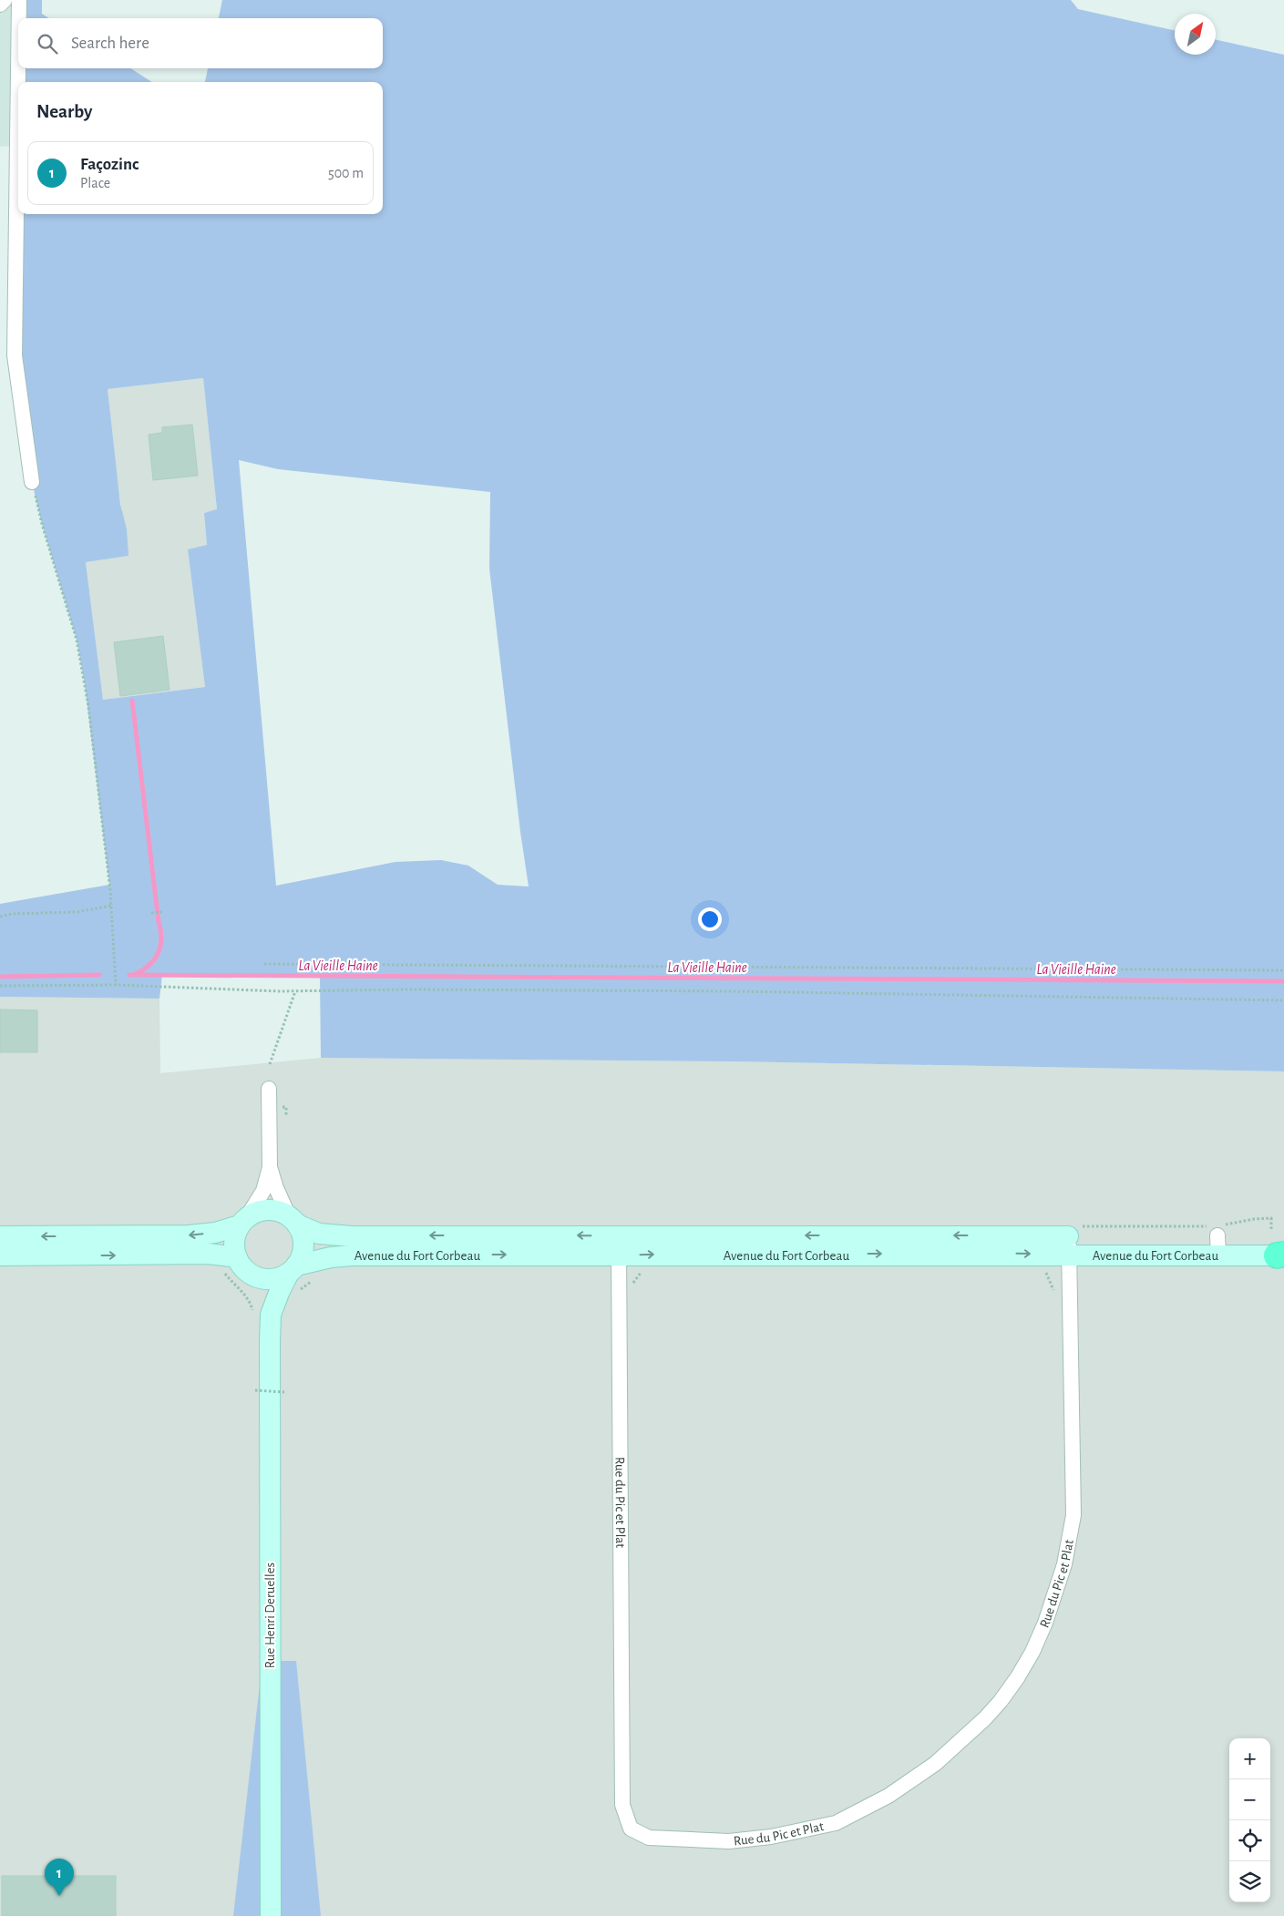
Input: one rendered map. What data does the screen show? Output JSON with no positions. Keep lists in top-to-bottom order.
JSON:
{
  "streets": {
    "street": ["Avenue du Fort Corbeau", "Rue du Pic et Plat", "Rue Henri Deruelles"]
  },
  "crossings": [
    ["Avenue du Fort Corbeau", "Rue du Pic et Plat"],
    ["Avenue du Fort Corbeau", "Rue Henri Deruelles"]
  ],
  "water": ["La Vieille Haine"],
  "north": "top right",
  "page": {
    "search": "Search here",
    "heading": "Nearby",
    "list": [
      {
        "mark": "1",
        "name": "Façozinc",
        "note": "Place",
        "value": "500 m"
      }
    ],
    "map_buttons": ["+", "−"],
    "pins": "1"
  }
}
